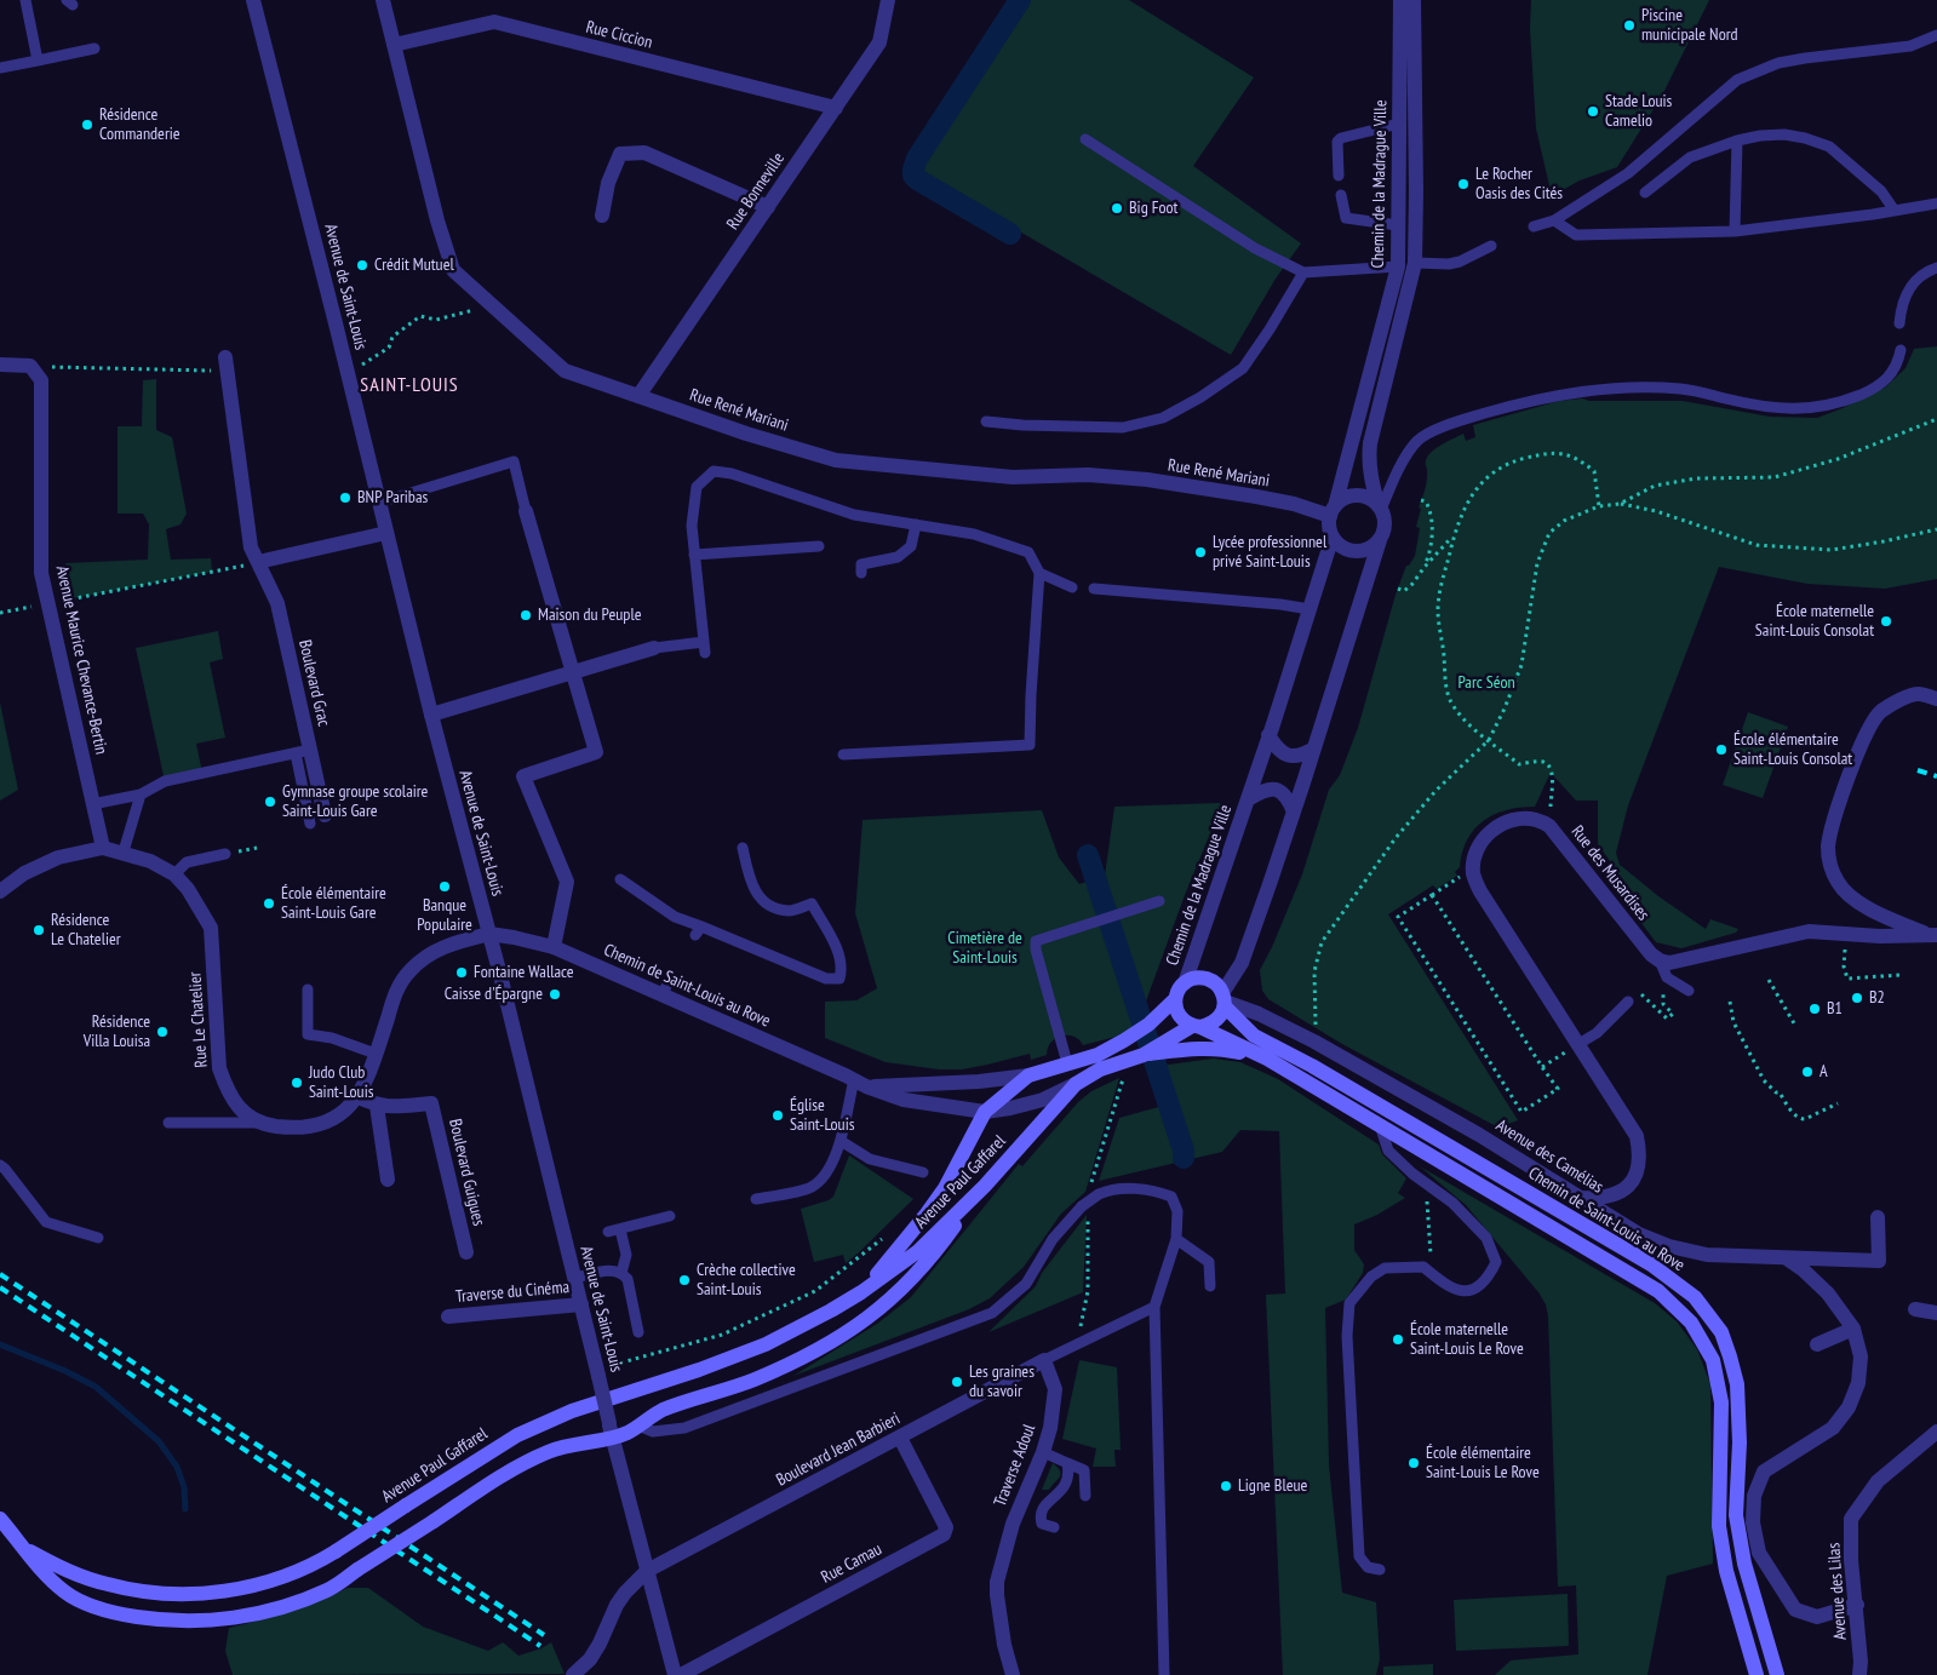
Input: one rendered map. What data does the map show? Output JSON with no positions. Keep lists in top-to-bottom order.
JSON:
{
  "streets": {
    "main road": ["Chemin de Saint-Louis au Rove", "Avenue Paul Gaffarel"],
    "street": [
      "Rue Ciccion",
      "Chemin de la Madrague Ville",
      "Rue Bonneville",
      "Avenue de Saint-Louis",
      "Rue René Mariani",
      "Avenue Maurice Chevance-Bertin",
      "Boulevard Grac",
      "Rue des Musardises",
      "Rue Le Chatelier",
      "Avenue des Camélias",
      "Boulevard Guigues",
      "Traverse du Cinéma",
      "Boulevard Jean Barbieri",
      "Traverse Adoul",
      "Rue Camau",
      "Avenue des Lilas"
    ]
  },
  "crossings": [
    ["Rue Ciccion", "Rue Bonneville"],
    ["Rue Ciccion", "Rue René Mariani"],
    ["Chemin de la Madrague Ville", "Rue René Mariani"],
    ["Chemin de la Madrague Ville", "Chemin de Saint-Louis au Rove"],
    ["Chemin de la Madrague Ville", "Avenue des Camélias"],
    ["Rue Bonneville", "Rue René Mariani"],
    ["Avenue de Saint-Louis", "Chemin de Saint-Louis au Rove"],
    ["Avenue de Saint-Louis", "Traverse du Cinéma"],
    ["Avenue de Saint-Louis", "Boulevard Jean Barbieri"],
    ["Avenue Maurice Chevance-Bertin", "Rue Le Chatelier"],
    ["Chemin de Saint-Louis au Rove", "Avenue des Camélias"],
    ["Chemin de Saint-Louis au Rove", "Avenue Paul Gaffarel"],
    ["Boulevard Jean Barbieri", "Traverse Adoul"],
    ["Boulevard Jean Barbieri", "Rue Camau"]
  ],
  "districts": ["SAINT-LOUIS"],
  "parks": ["Parc Séon", "Cimetière de Saint-Louis"],
  "places": [
    "Piscine municipale Nord",
    "Stade Louis Camelio",
    "Résidence Commanderie",
    "Le Rocher Oasis des Cités",
    "Big Foot",
    "Crédit Mutuel",
    "BNP Paribas",
    "Lycée professionnel privé Saint-Louis",
    "Maison du Peuple",
    "École maternelle Saint-Louis Consolat",
    "École élémentaire Saint-Louis Consolat",
    "Gymnase groupe scolaire Saint-Louis Gare",
    "Banque Populaire",
    "École élémentaire Saint-Louis Gare",
    "Résidence Le Chatelier",
    "Fontaine Wallace",
    "Caisse d'Épargne",
    "B2",
    "B1",
    "Résidence Villa Louisa",
    "A",
    "Judo Club Saint-Louis",
    "Église Saint-Louis",
    "Crèche collective Saint-Louis",
    "École maternelle Saint-Louis Le Rove",
    "Les graines du savoir",
    "École élémentaire Saint-Louis Le Rove",
    "Ligne Bleue"
  ]
}
